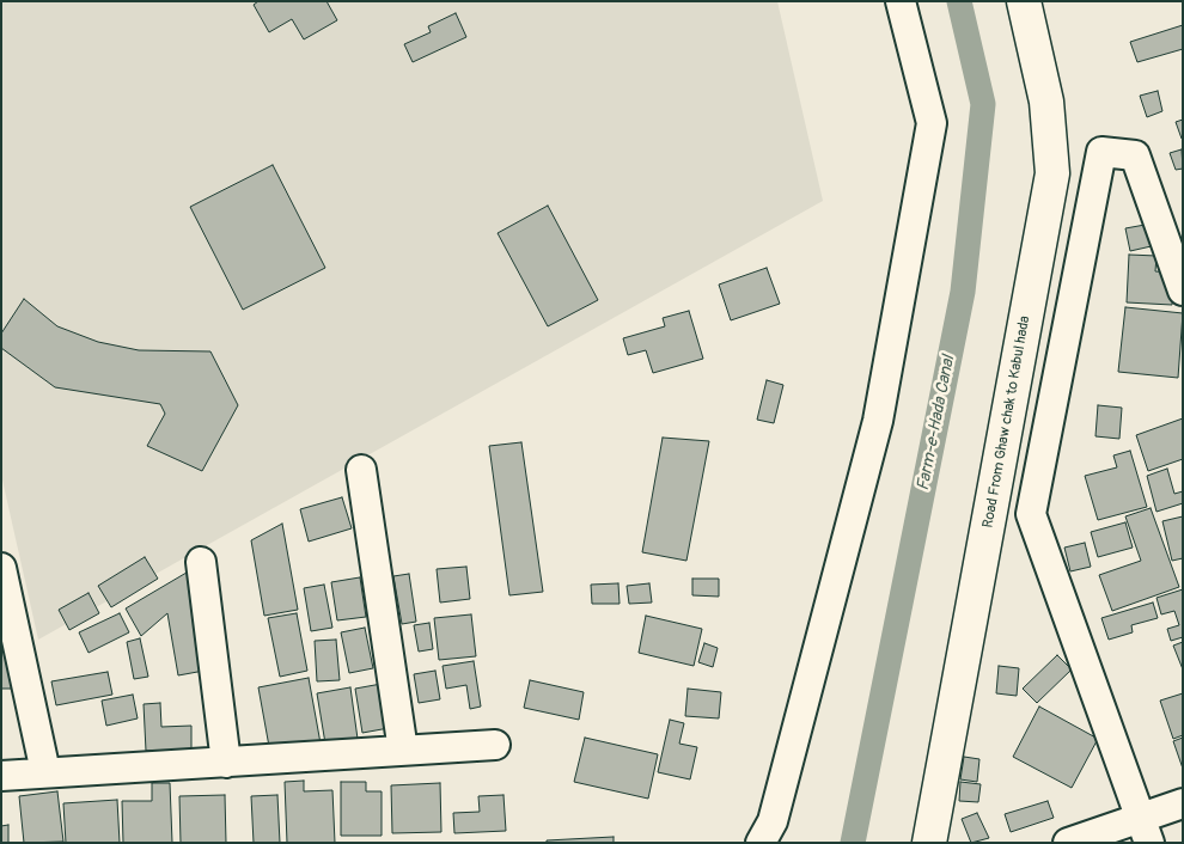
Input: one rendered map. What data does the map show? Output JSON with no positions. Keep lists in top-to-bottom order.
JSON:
{
  "streets": {
    "street": ["Road From Ghaw chak to Kabul hada"]
  },
  "water": ["Farm-e-Hada Canal"]
}
